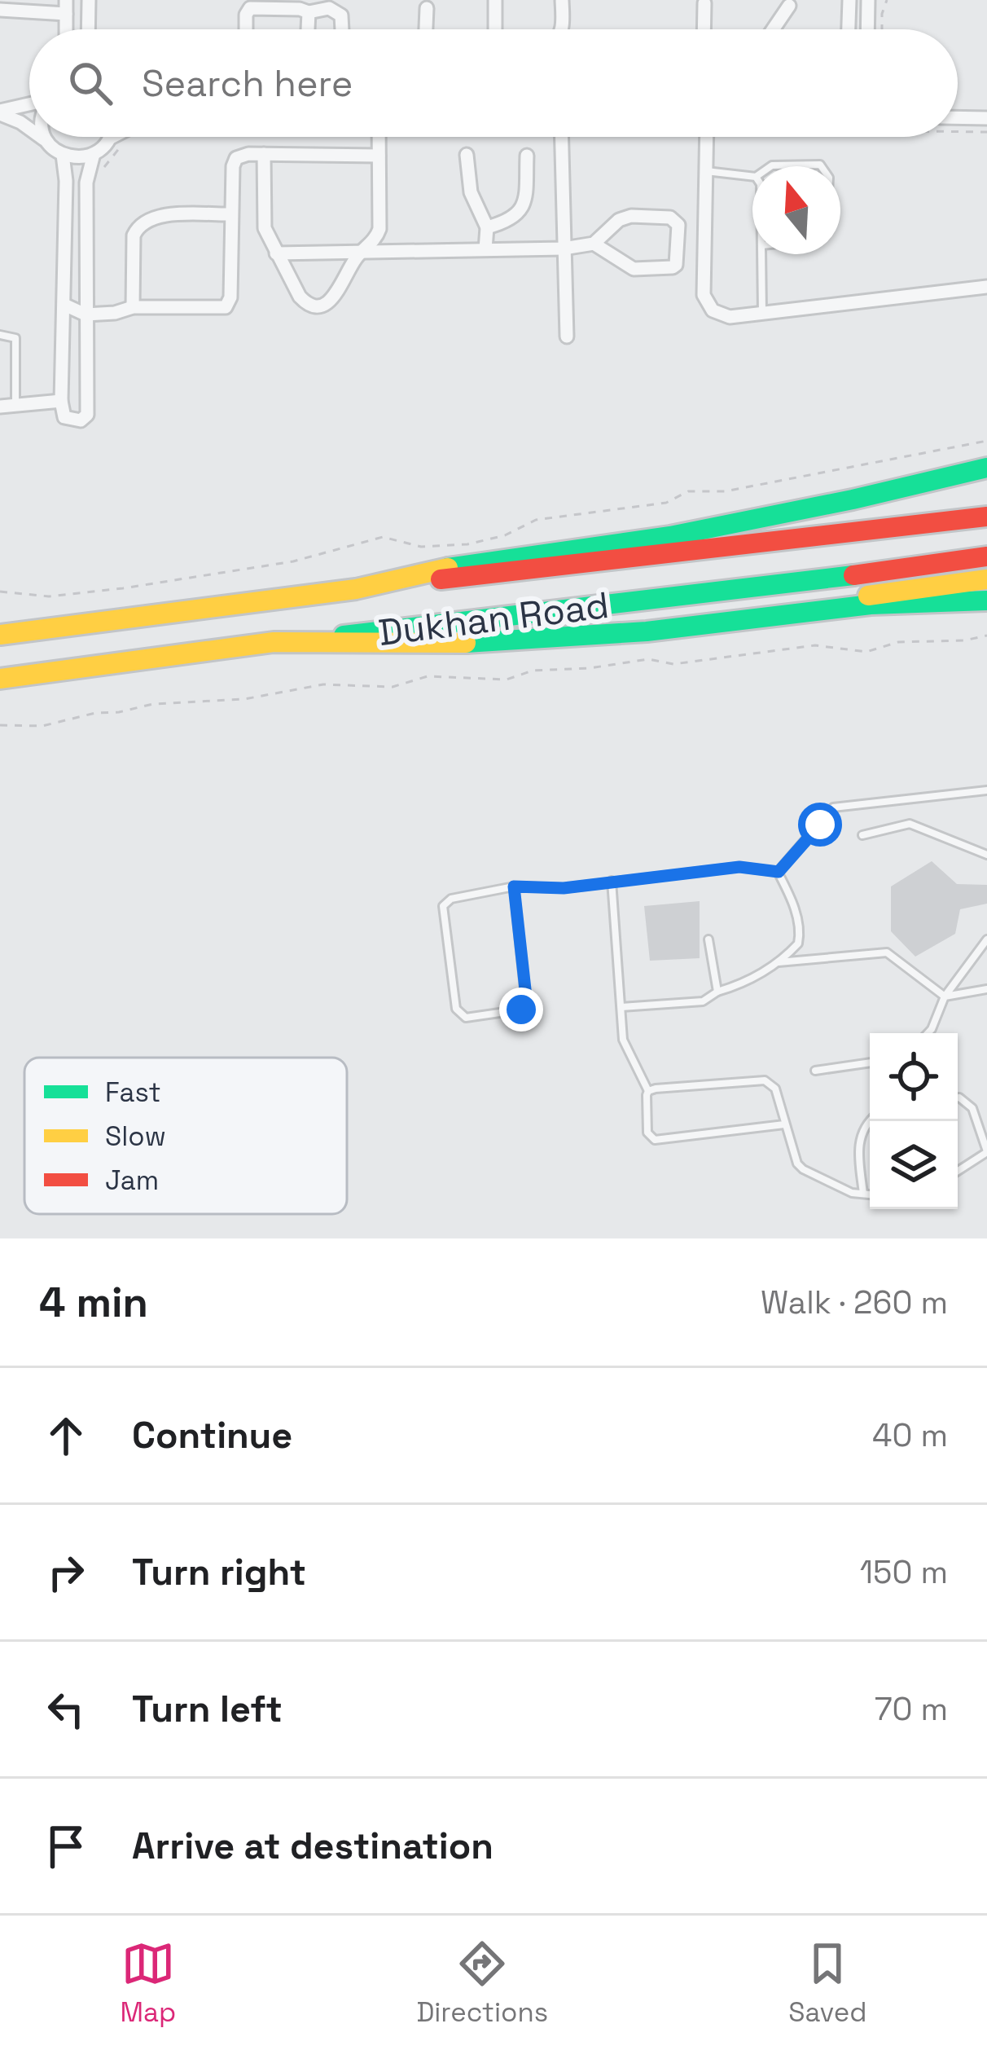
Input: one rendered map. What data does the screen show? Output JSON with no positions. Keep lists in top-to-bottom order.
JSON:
{
  "streets": {
    "main road": ["Dukhan Road"]
  },
  "legend": ["Fast", "Slow", "Jam"],
  "north": "top",
  "page": {
    "search": "Search here",
    "heading": ["4 min", "Walk · 260 m"],
    "list": [
      ["Continue", "40 m"],
      ["Turn right", "150 m"],
      ["Turn left", "70 m"],
      "Arrive at destination"
    ],
    "nav": ["Map", "Directions", "Saved"]
  }
}
